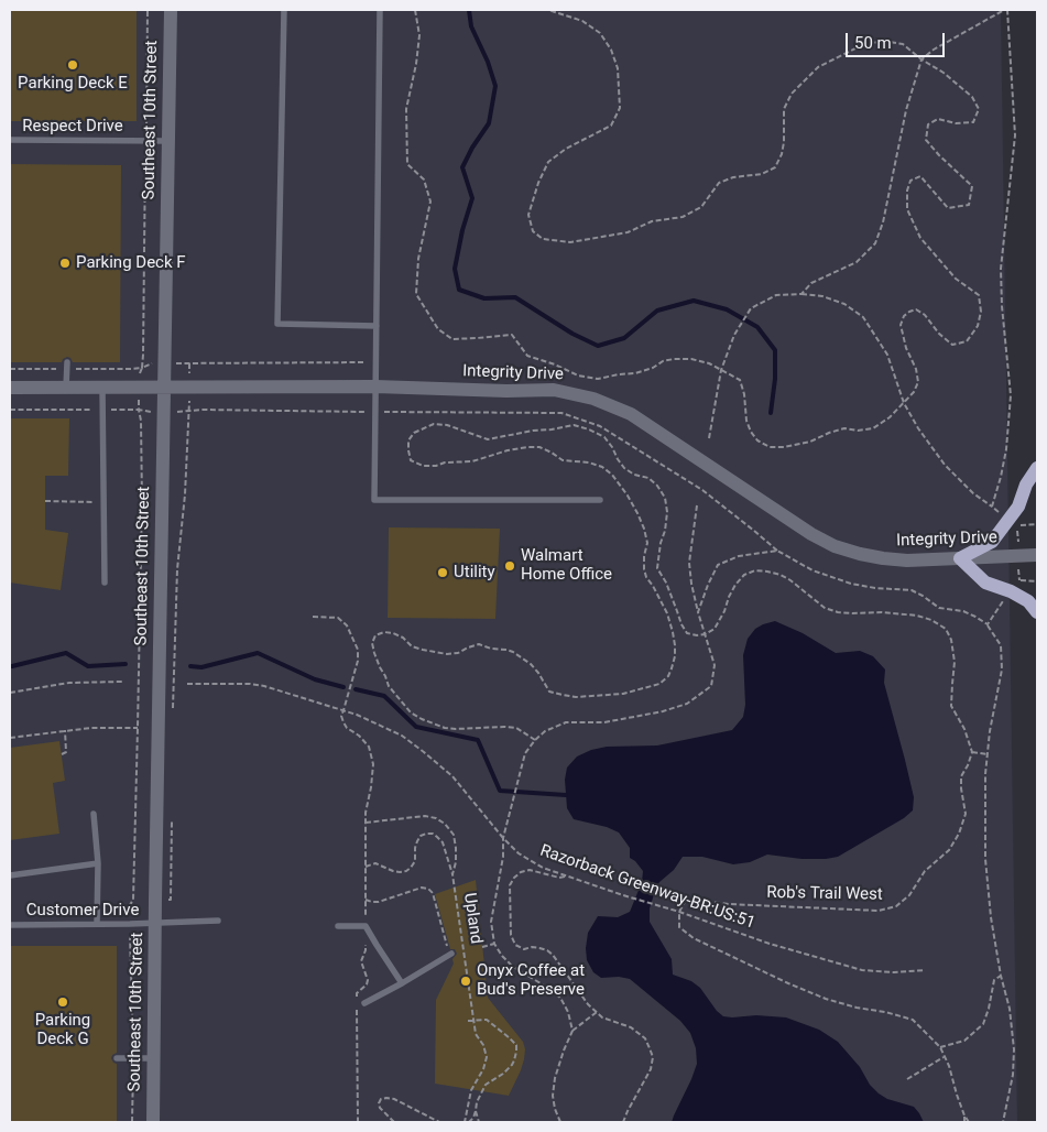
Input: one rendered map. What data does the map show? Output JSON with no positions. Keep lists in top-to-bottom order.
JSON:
{
  "streets": {
    "street": ["Southeast 10th Street", "Integrity Drive"],
    "lane": ["Respect Drive", "Customer Drive"],
    "path": ["Razorback Greenway-BR:US:51", "Rob's Trail West", "Upland"]
  },
  "crossings": [
    ["Southeast 10th Street", "Respect Drive"],
    ["Southeast 10th Street", "Integrity Drive"],
    ["Southeast 10th Street", "Customer Drive"],
    ["Razorback Greenway-BR:US:51", "Rob's Trail West"]
  ],
  "places": [
    "Parking Deck E",
    "Parking Deck F",
    "Walmart Home Office",
    "Utility",
    "Onyx Coffee at Bud's Preserve",
    "Parking Deck G"
  ],
  "scale_bar": "50 m"
}
